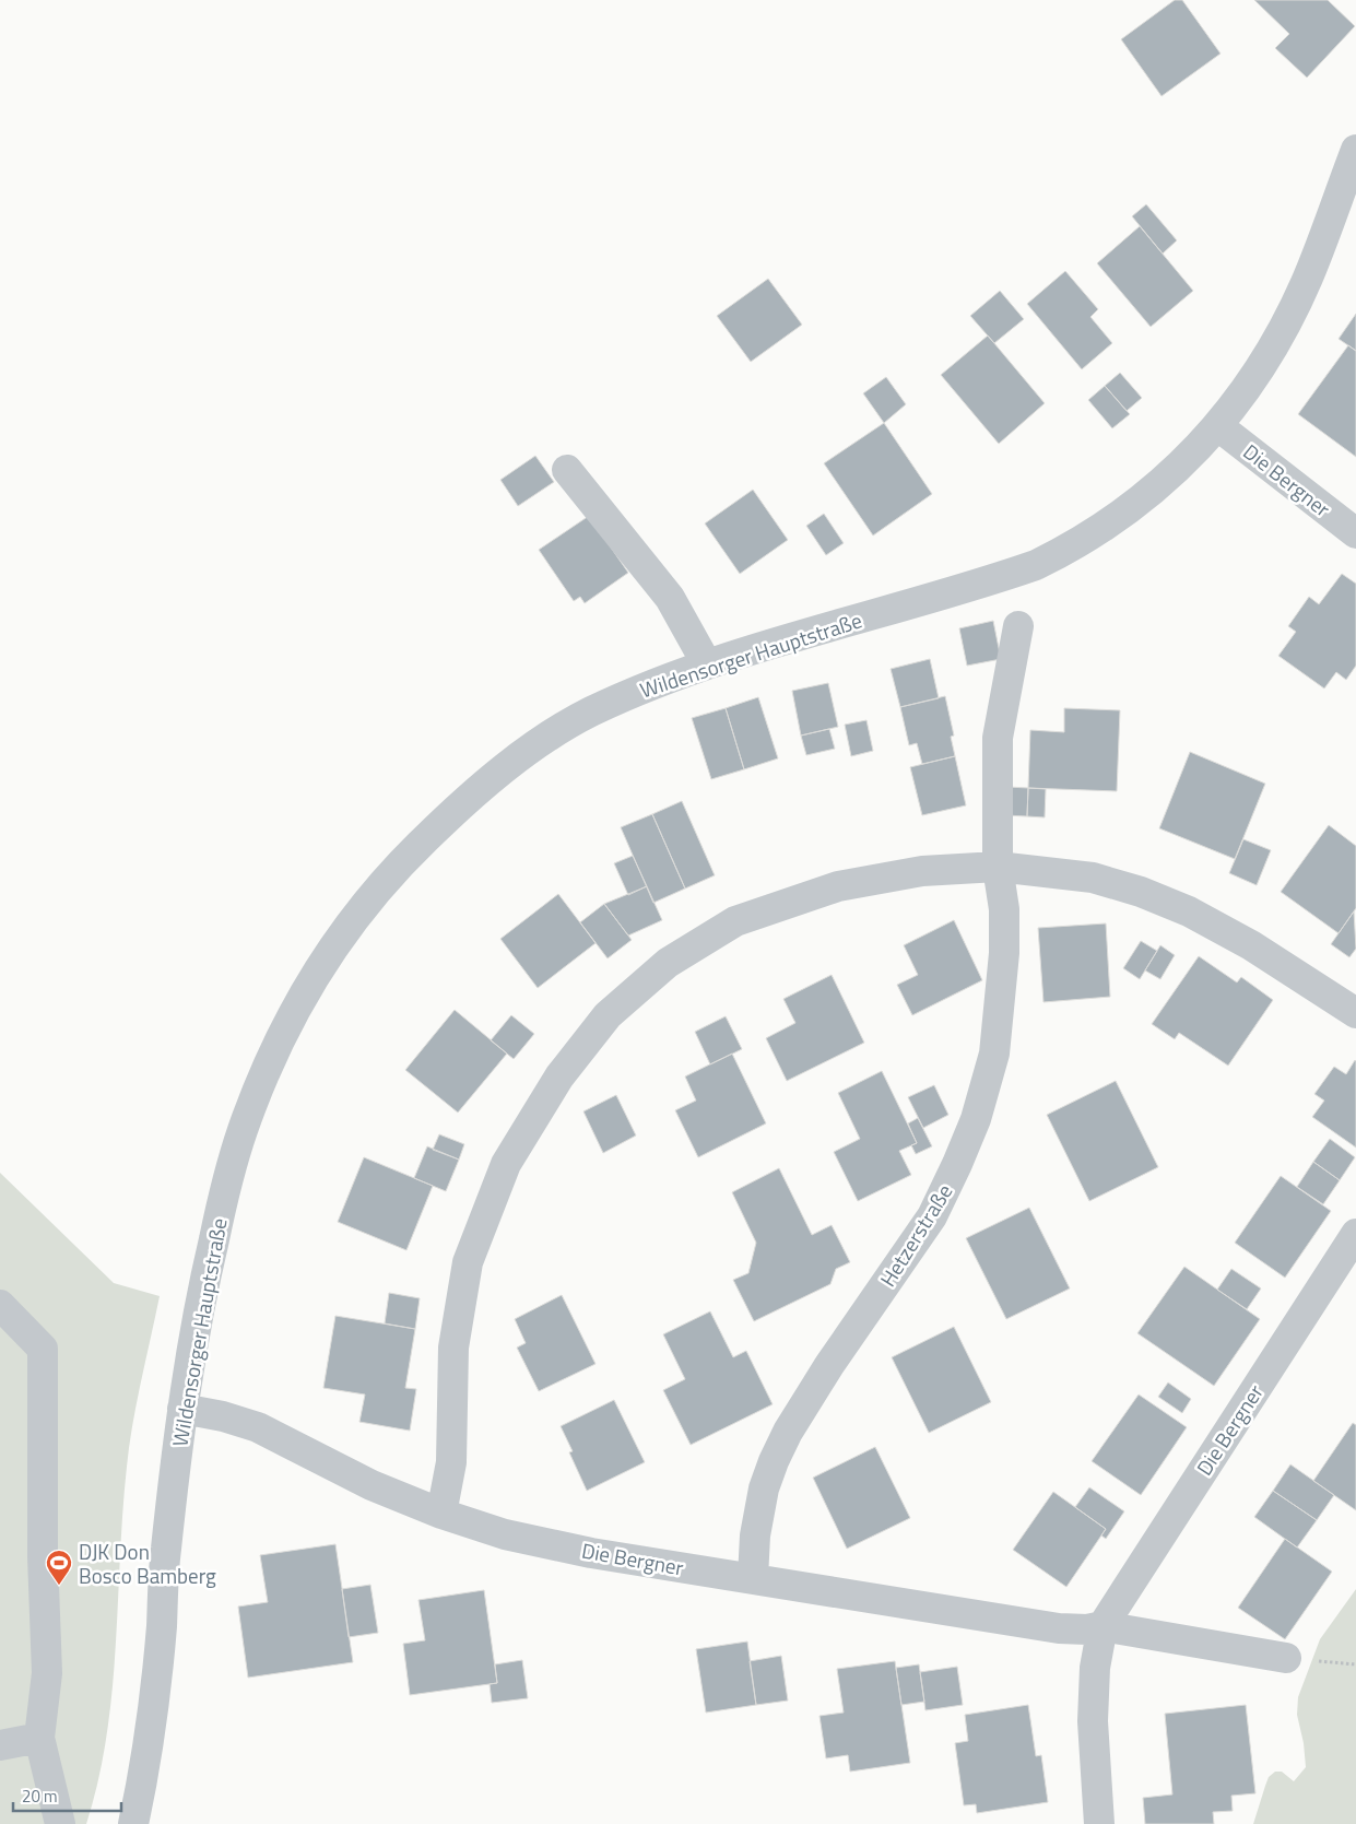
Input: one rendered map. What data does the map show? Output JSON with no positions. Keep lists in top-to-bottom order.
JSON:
{
  "streets": {
    "street": ["Die Bergner", "Wildensorger Hauptstraße", "Hetzerstraße"]
  },
  "crossings": [
    ["Die Bergner", "Wildensorger Hauptstraße"],
    ["Die Bergner", "Hetzerstraße"]
  ],
  "places": {
    "sports": ["DJK Don Bosco Bamberg"]
  },
  "scale_bar": "20 m"
}
